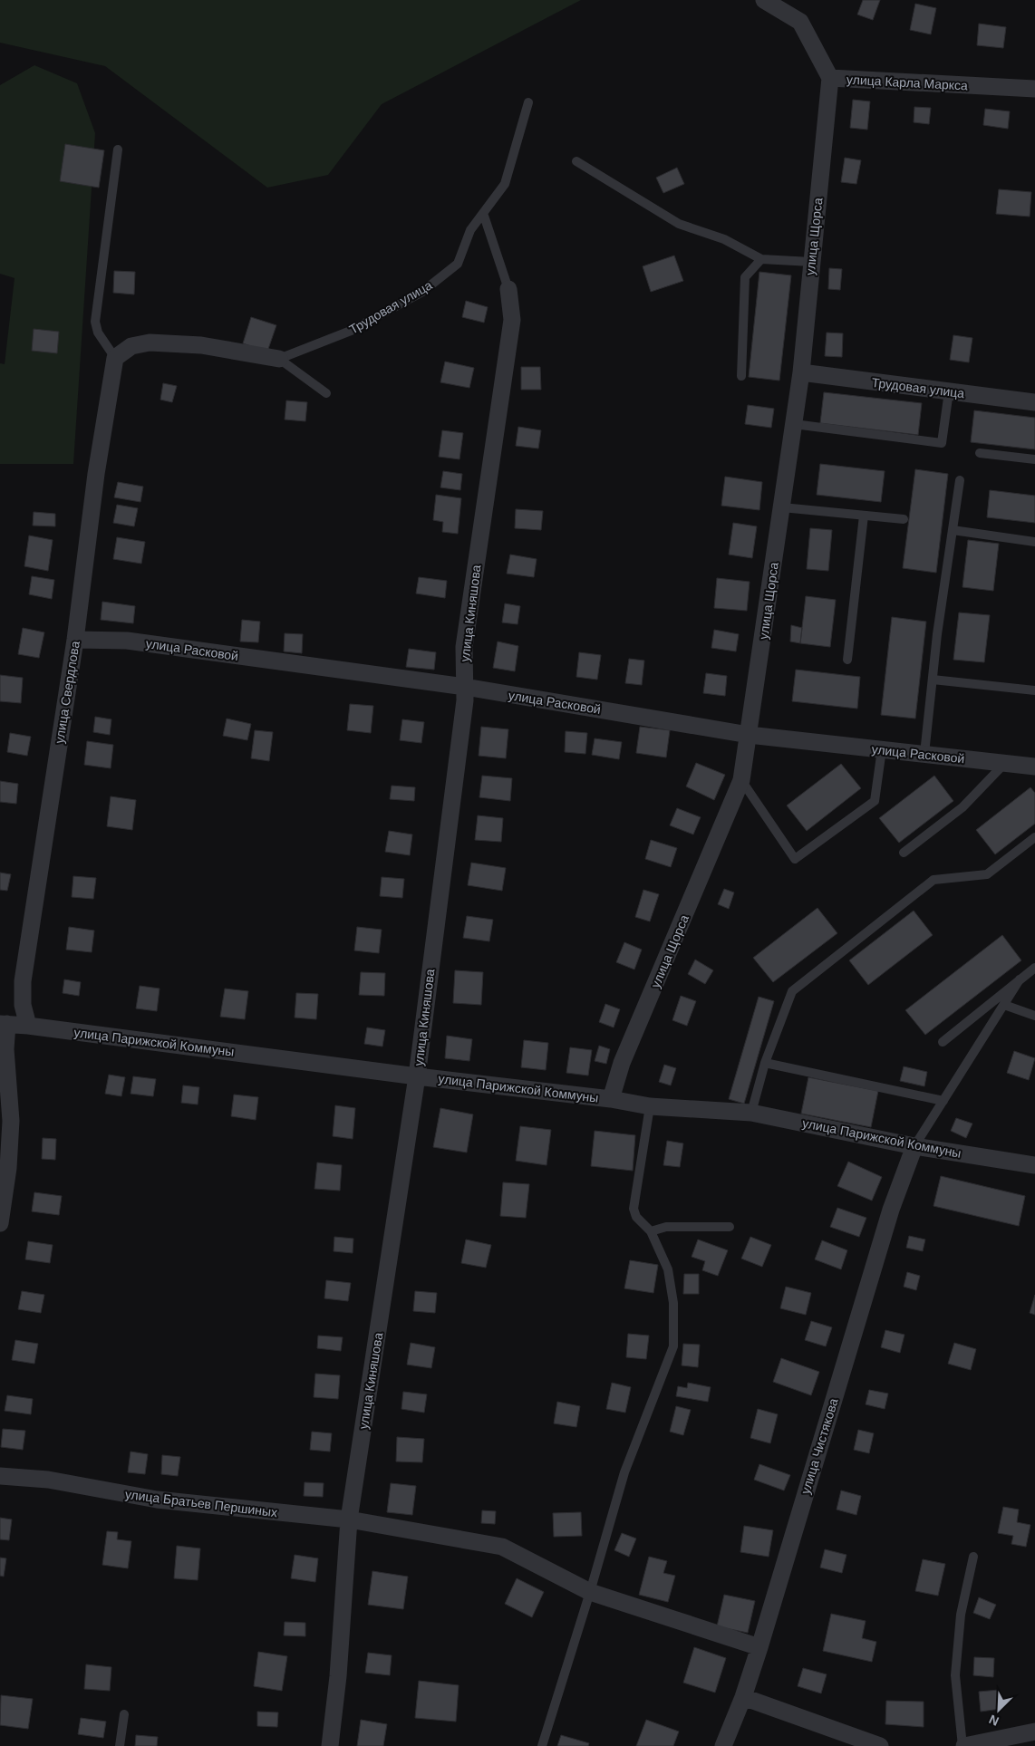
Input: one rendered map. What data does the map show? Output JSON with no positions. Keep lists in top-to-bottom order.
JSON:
{
  "streets": {
    "street": [
      "улица Карла Маркса",
      "улица Щорса",
      "Трудовая улица",
      "улица Киняшова",
      "улица Расковой",
      "улица Свердлова",
      "улица Парижской Коммуны",
      "улица Чистякова",
      "улица Братьев Першиных"
    ]
  },
  "crossings": [
    ["улица Карла Маркса", "улица Щорса"],
    ["улица Щорса", "Трудовая улица"],
    ["улица Щорса", "улица Расковой"],
    ["улица Щорса", "улица Парижской Коммуны"],
    ["улица Киняшова", "улица Расковой"],
    ["улица Киняшова", "улица Парижской Коммуны"],
    ["улица Киняшова", "улица Братьев Першиных"],
    ["улица Расковой", "улица Свердлова"],
    ["улица Свердлова", "улица Парижской Коммуны"],
    ["улица Парижской Коммуны", "улица Чистякова"],
    ["улица Чистякова", "улица Братьев Першиных"]
  ],
  "north": "bottom left"
}
